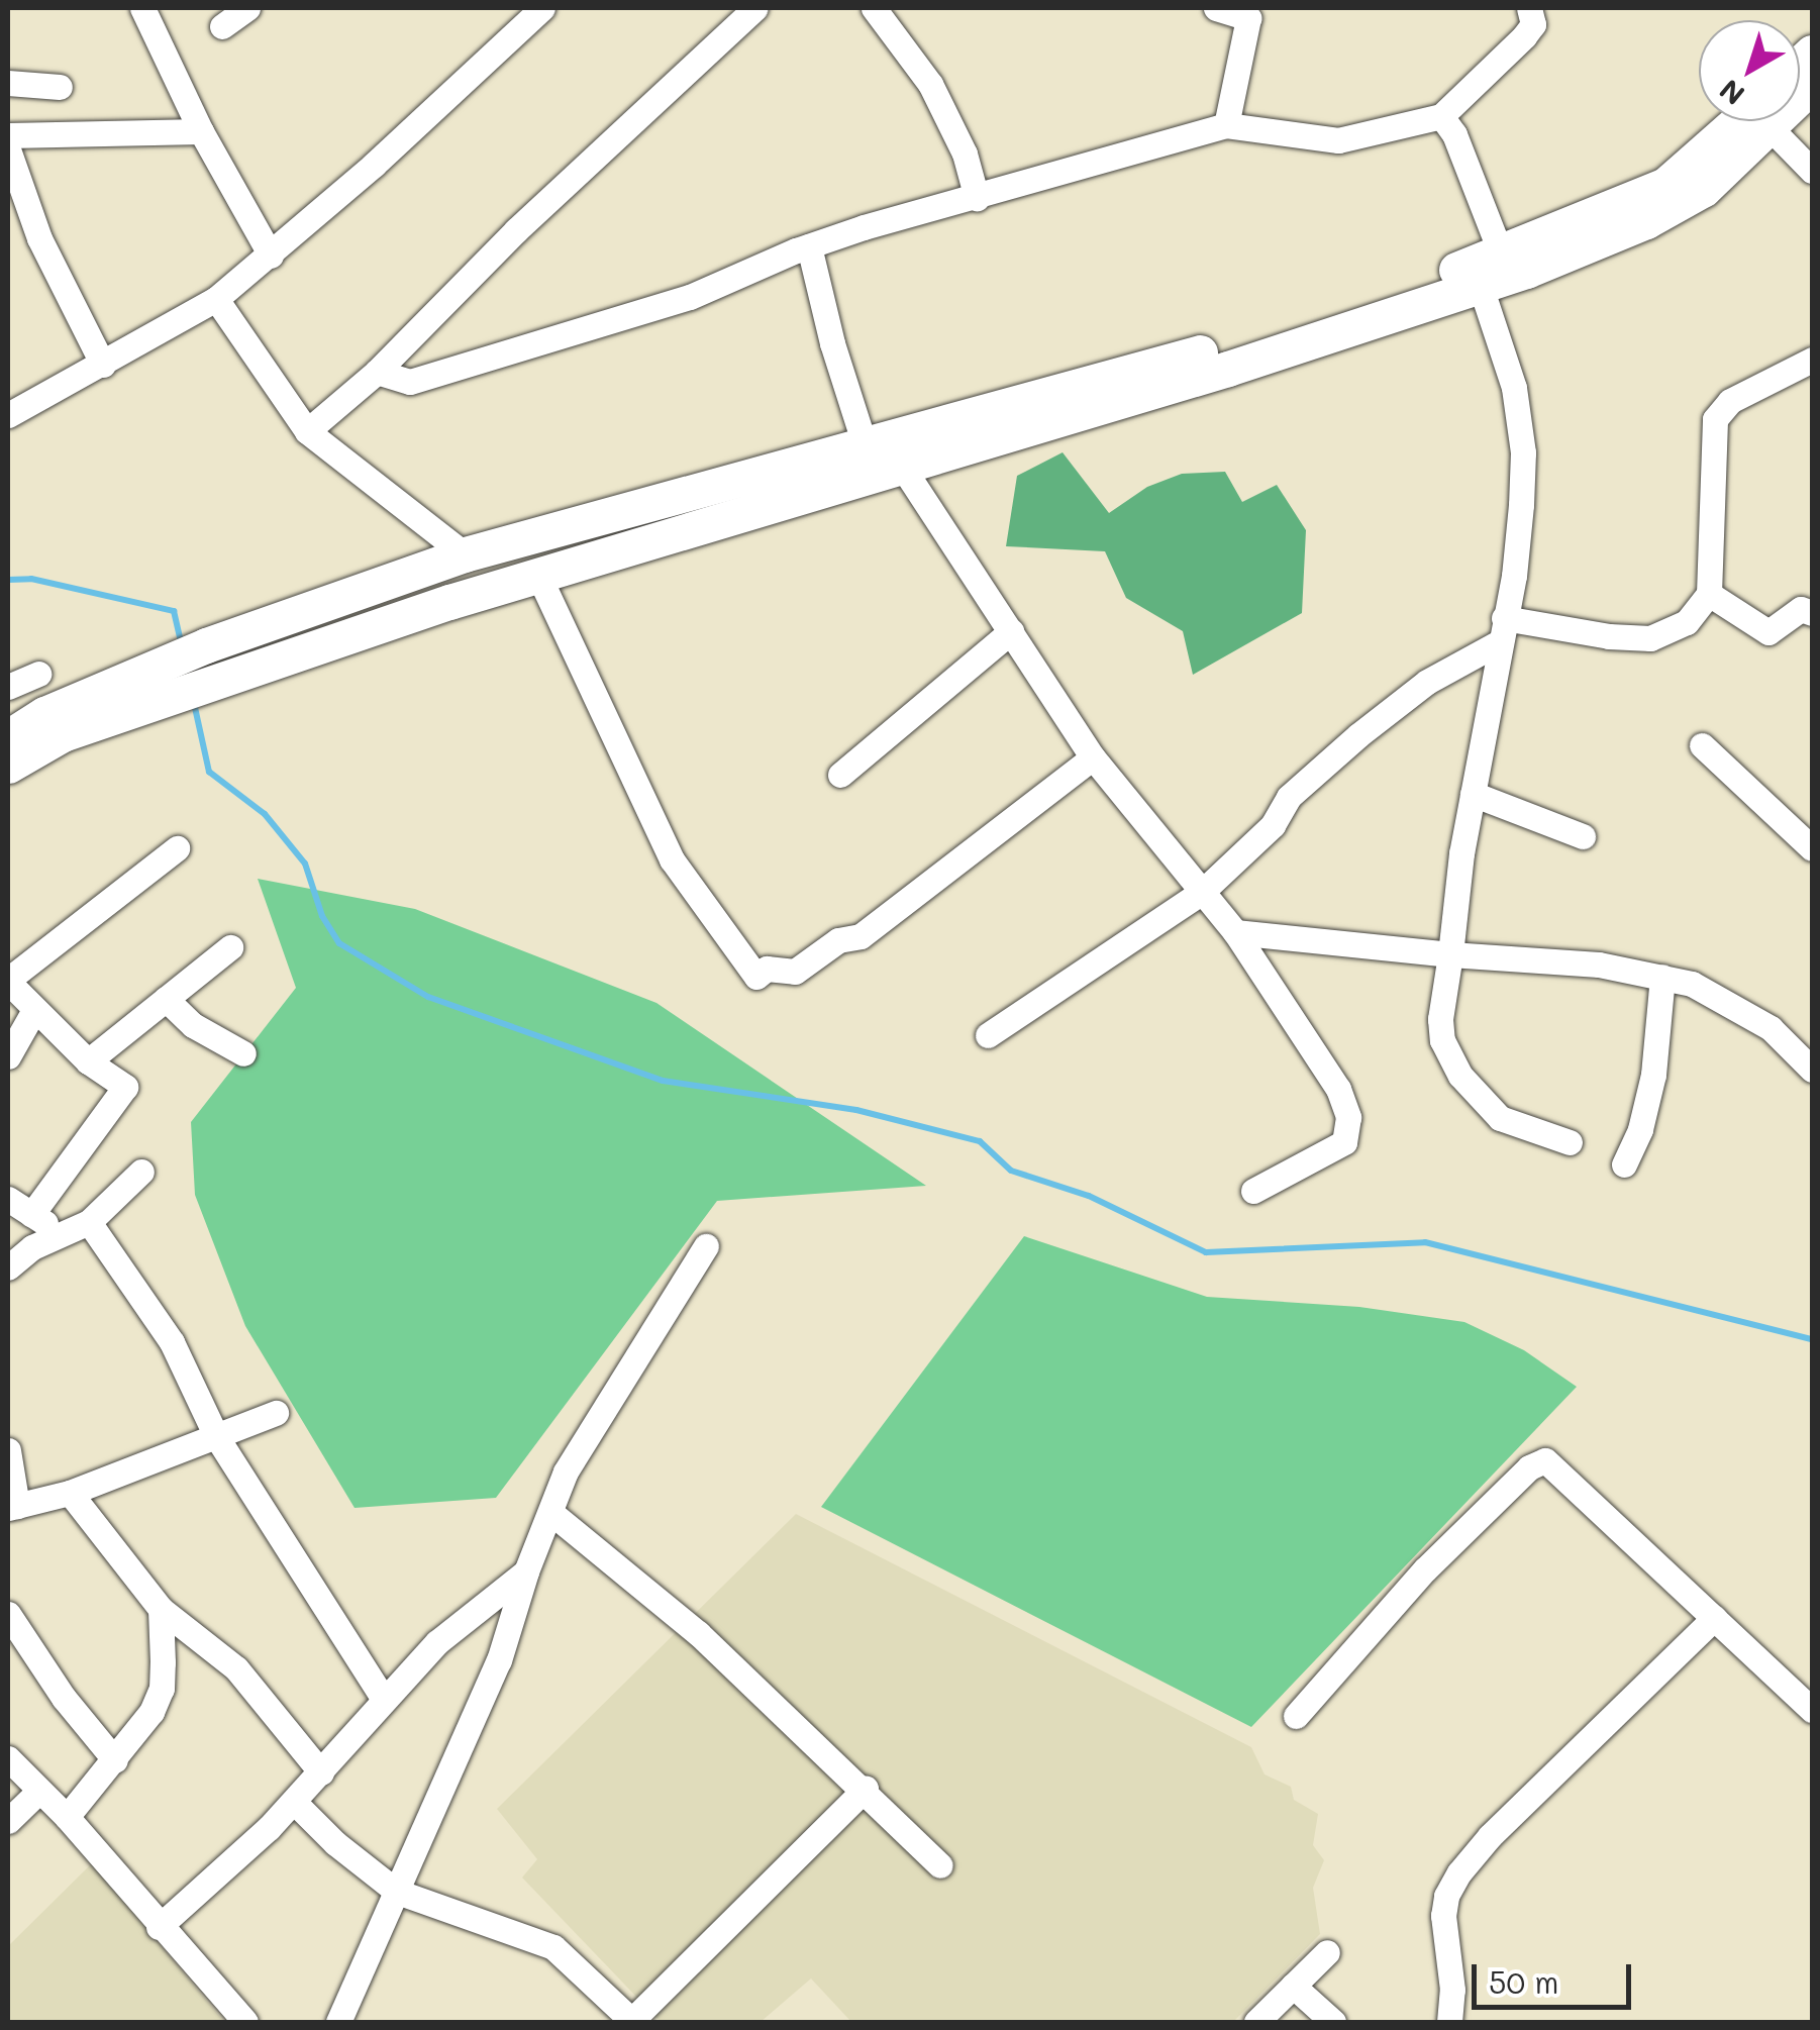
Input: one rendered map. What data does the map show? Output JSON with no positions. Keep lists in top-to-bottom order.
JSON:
{
  "scale_bar": "50 m",
  "north": "bottom left"
}
